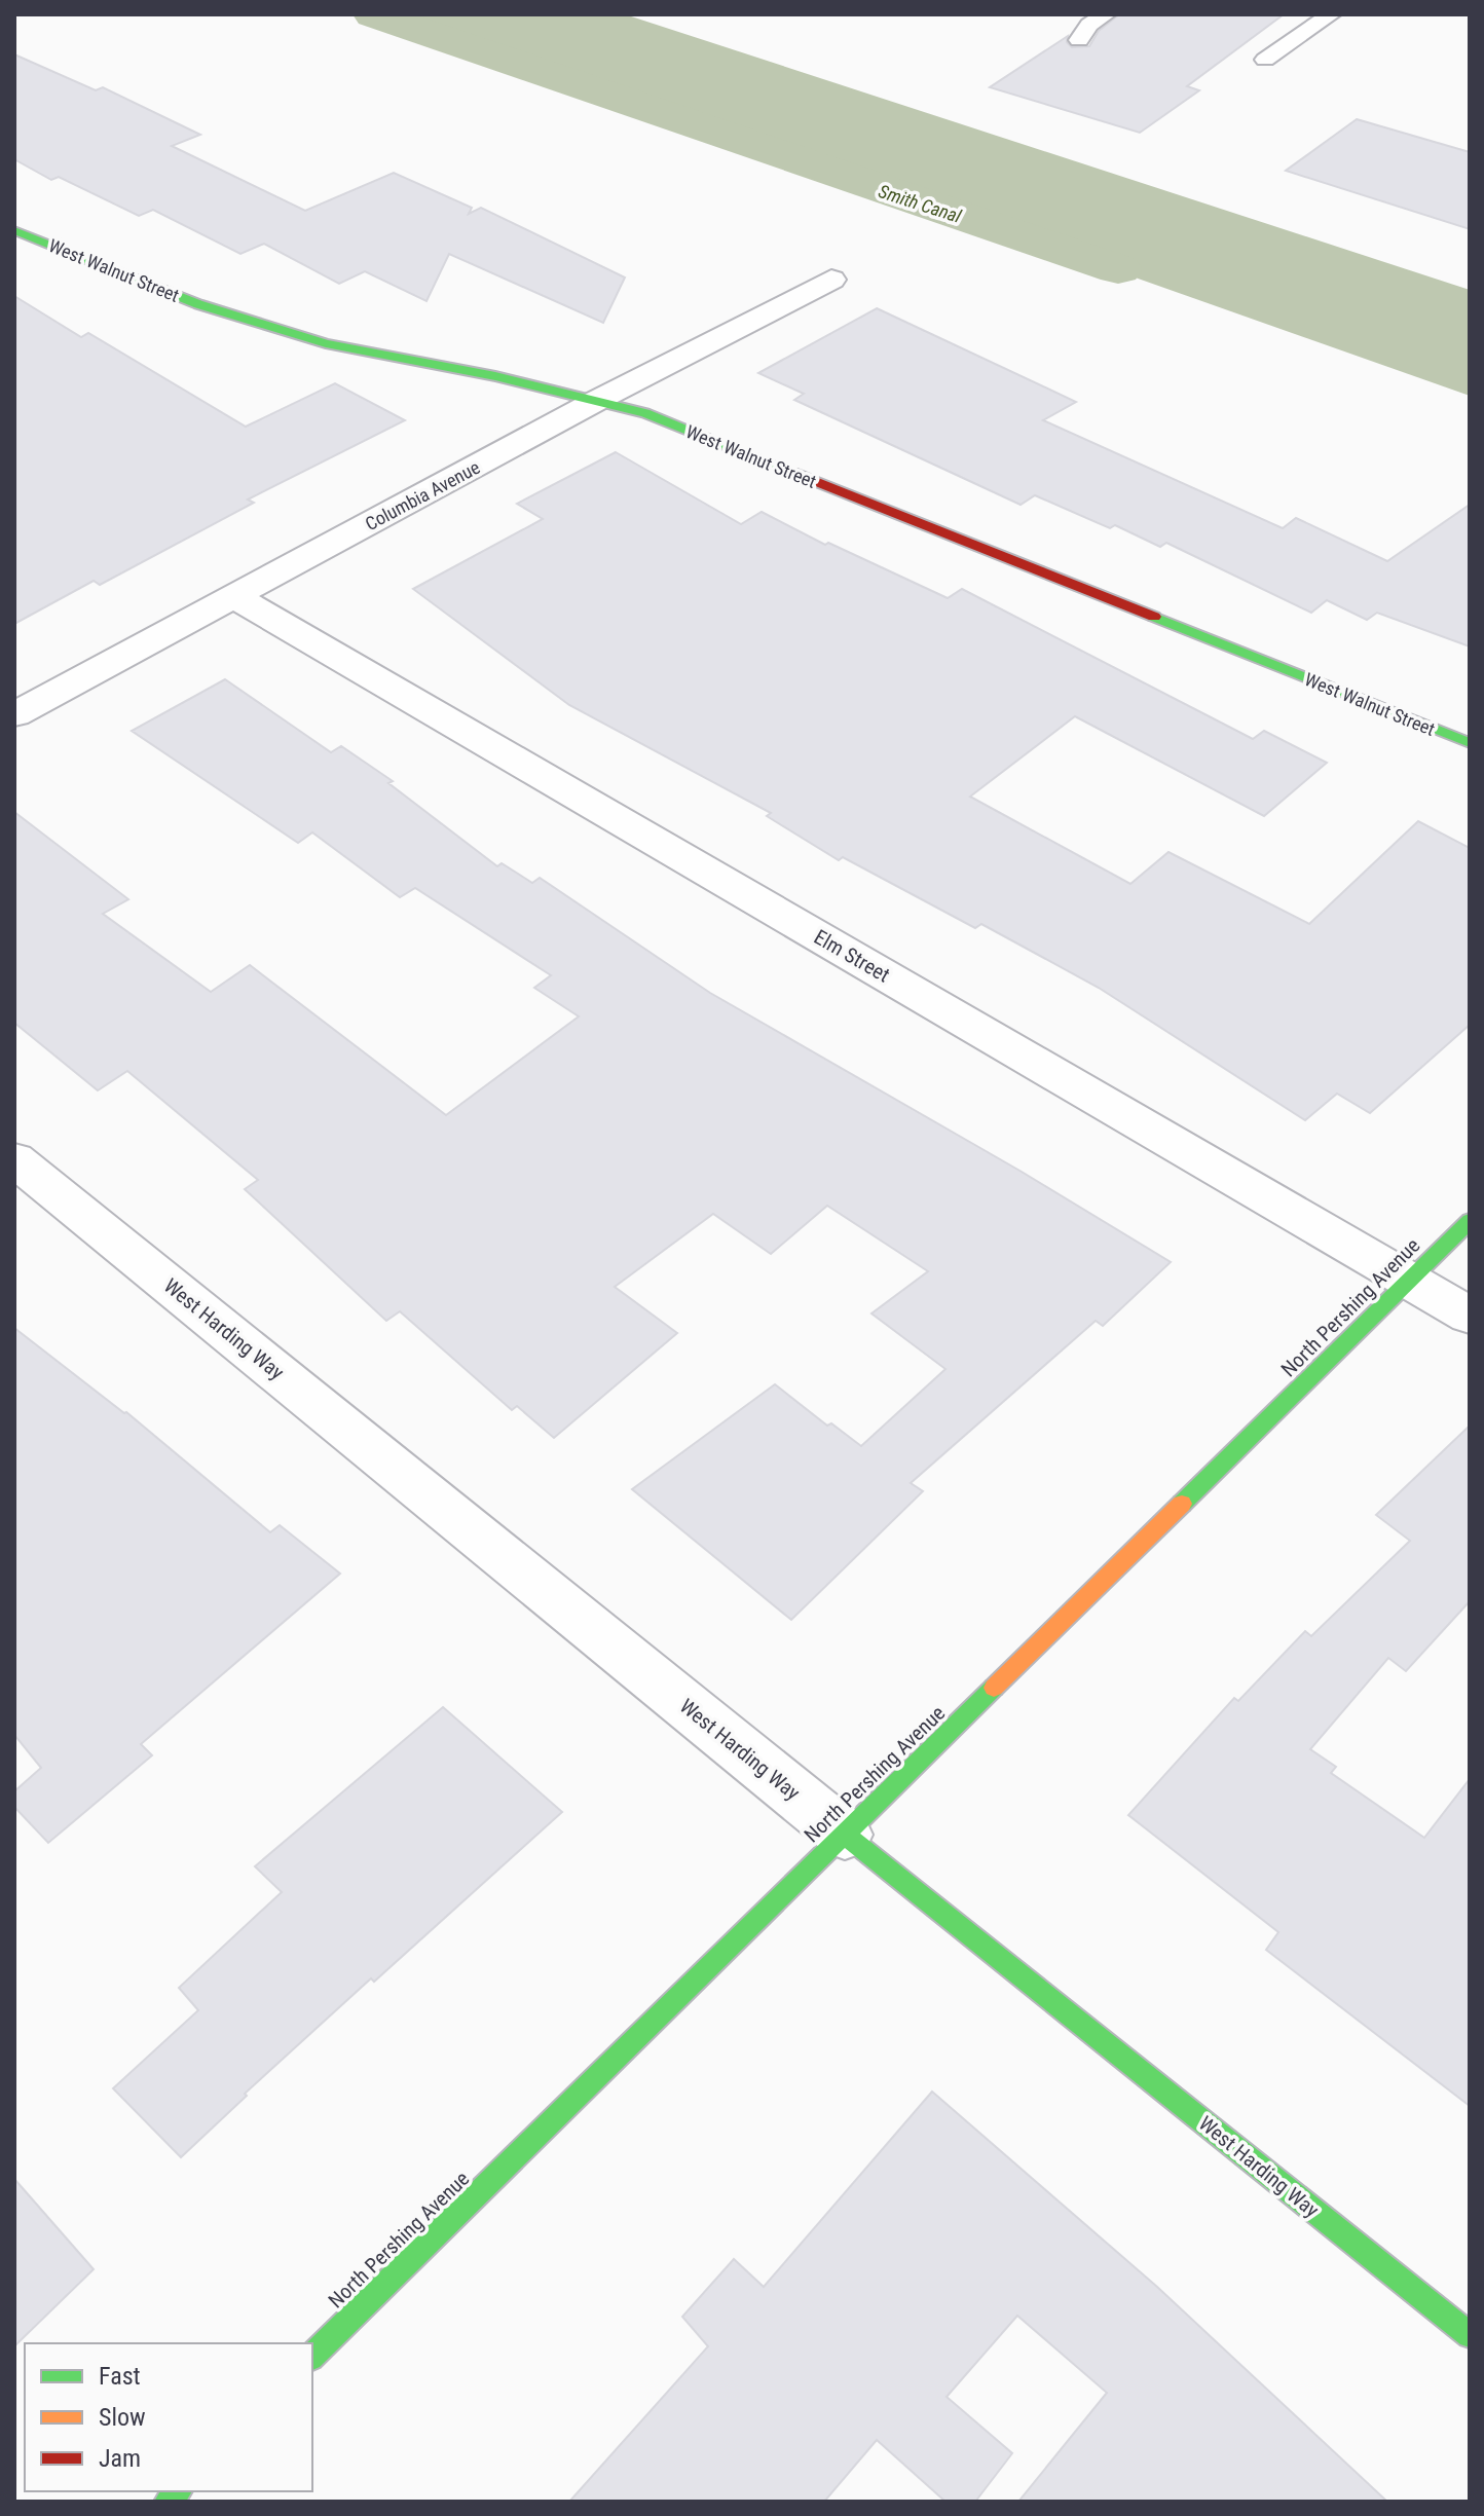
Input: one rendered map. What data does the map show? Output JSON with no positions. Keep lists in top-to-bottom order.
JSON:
{
  "streets": {
    "street": [
      "West Walnut Street",
      "Columbia Avenue",
      "Elm Street",
      "North Pershing Avenue",
      "West Harding Way"
    ]
  },
  "crossings": [
    ["West Walnut Street", "Columbia Avenue"],
    ["Columbia Avenue", "Elm Street"],
    ["Elm Street", "North Pershing Avenue"],
    ["North Pershing Avenue", "West Harding Way"]
  ],
  "water": ["Smith Canal"],
  "legend": ["Fast", "Slow", "Jam"]
}
